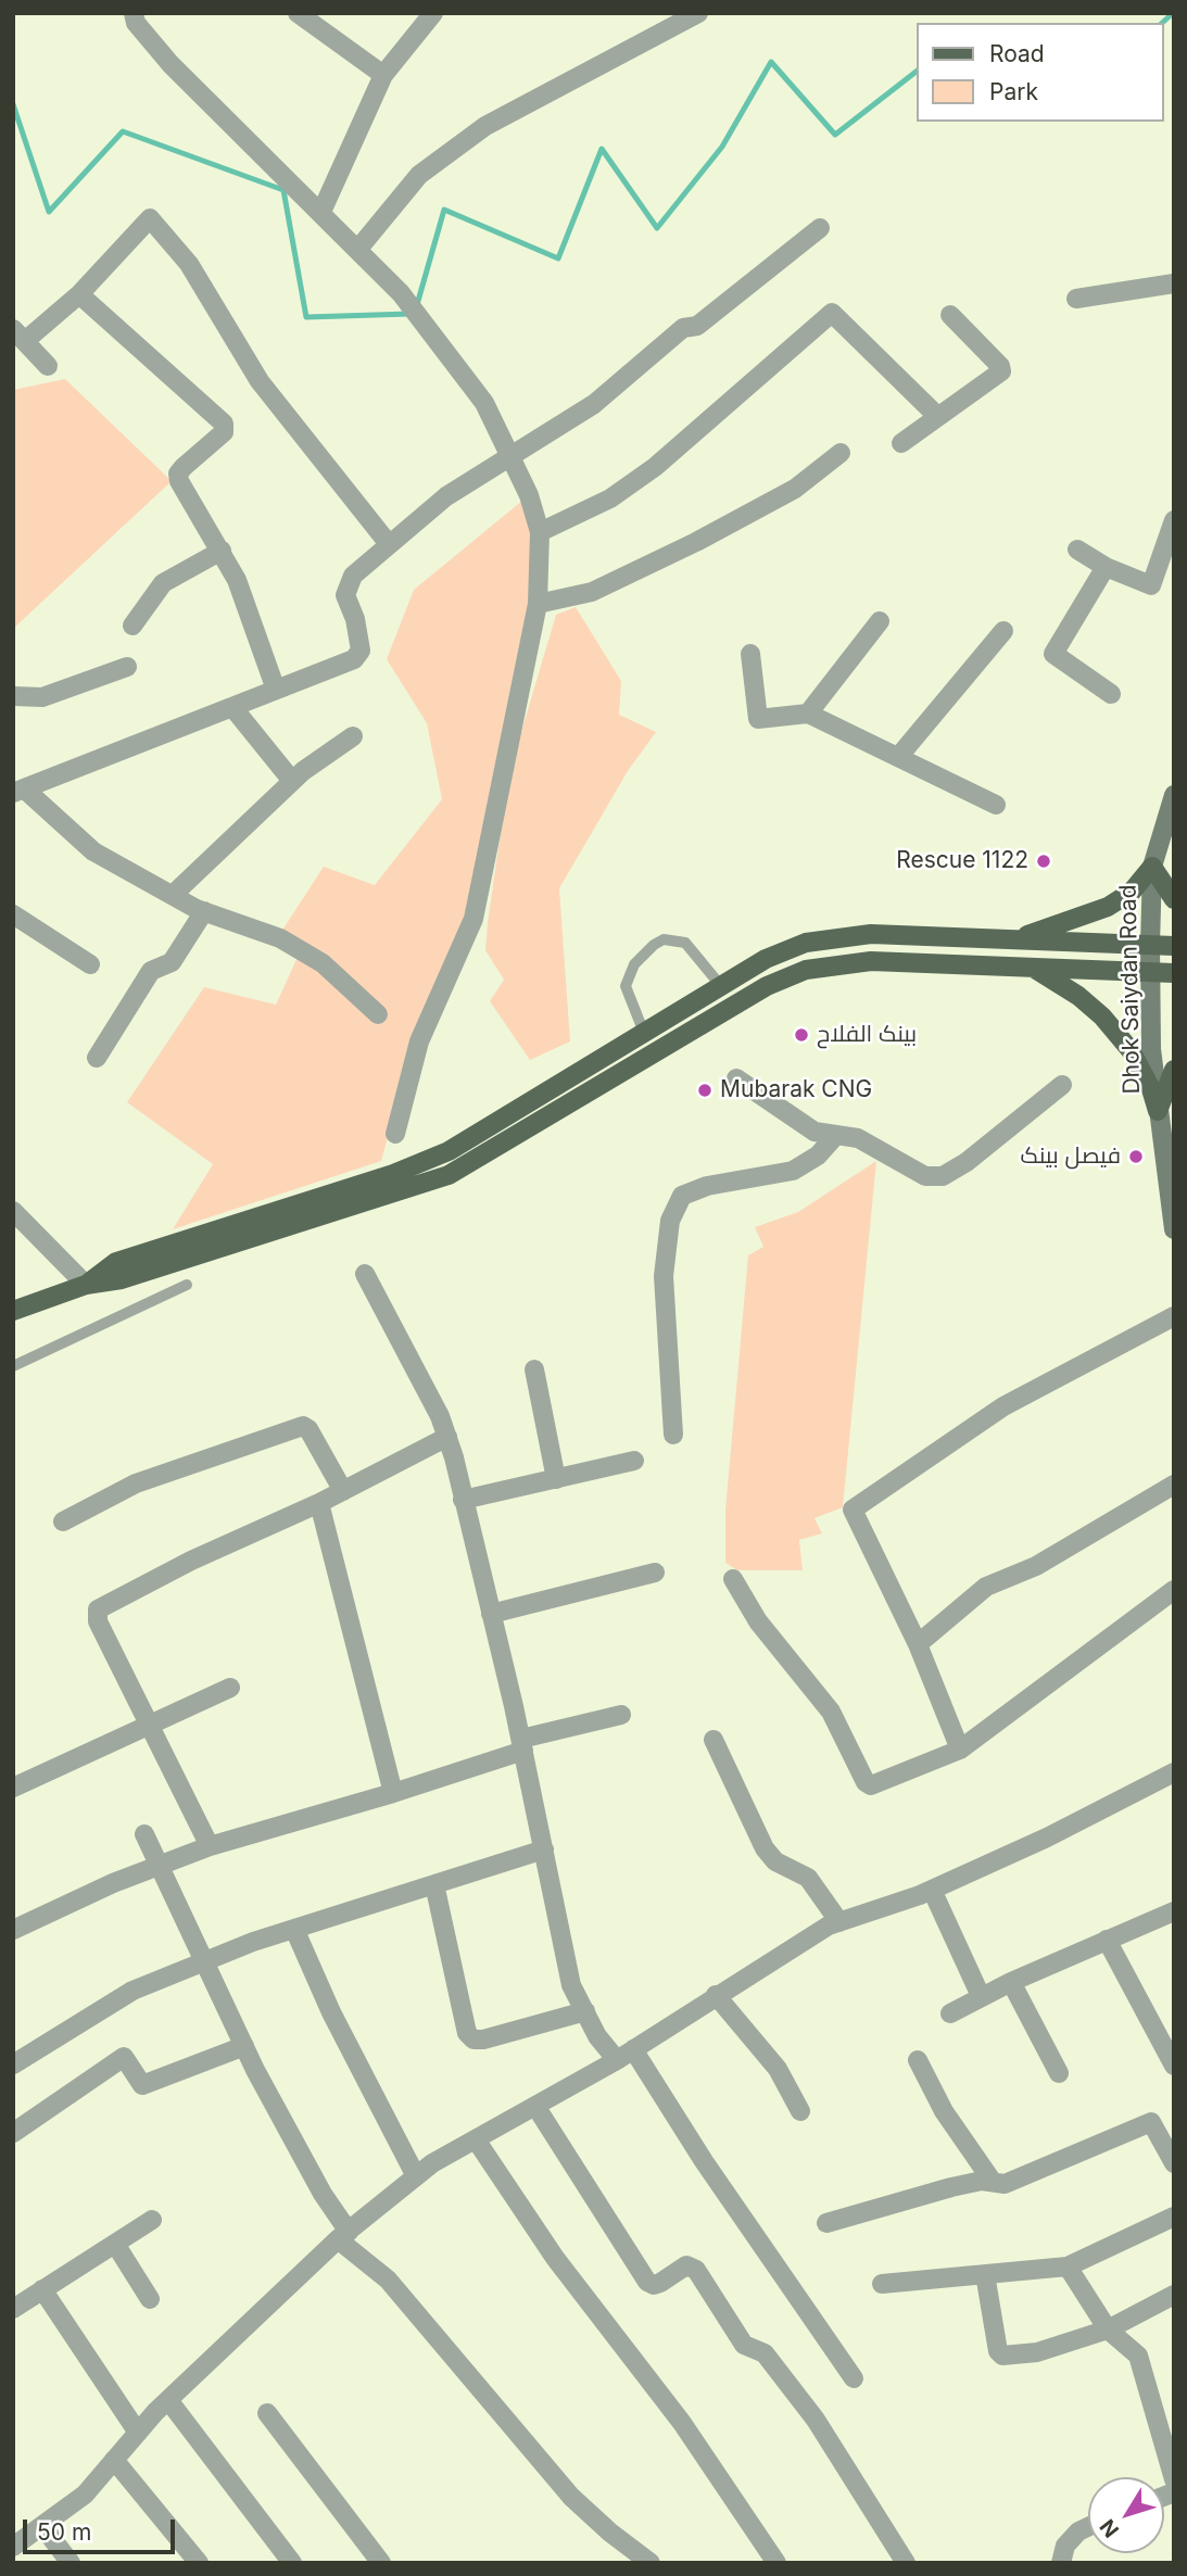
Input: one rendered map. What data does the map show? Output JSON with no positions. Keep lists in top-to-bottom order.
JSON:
{
  "streets": {
    "main road": ["Dhok Saiydan Road"]
  },
  "places": [
    "Rescue 1122",
    "بینک الفلاح",
    "Mubarak CNG",
    "فیصل بینک"
  ],
  "legend": ["Road", "Park"],
  "scale_bar": "50 m",
  "north": "bottom left"
}
